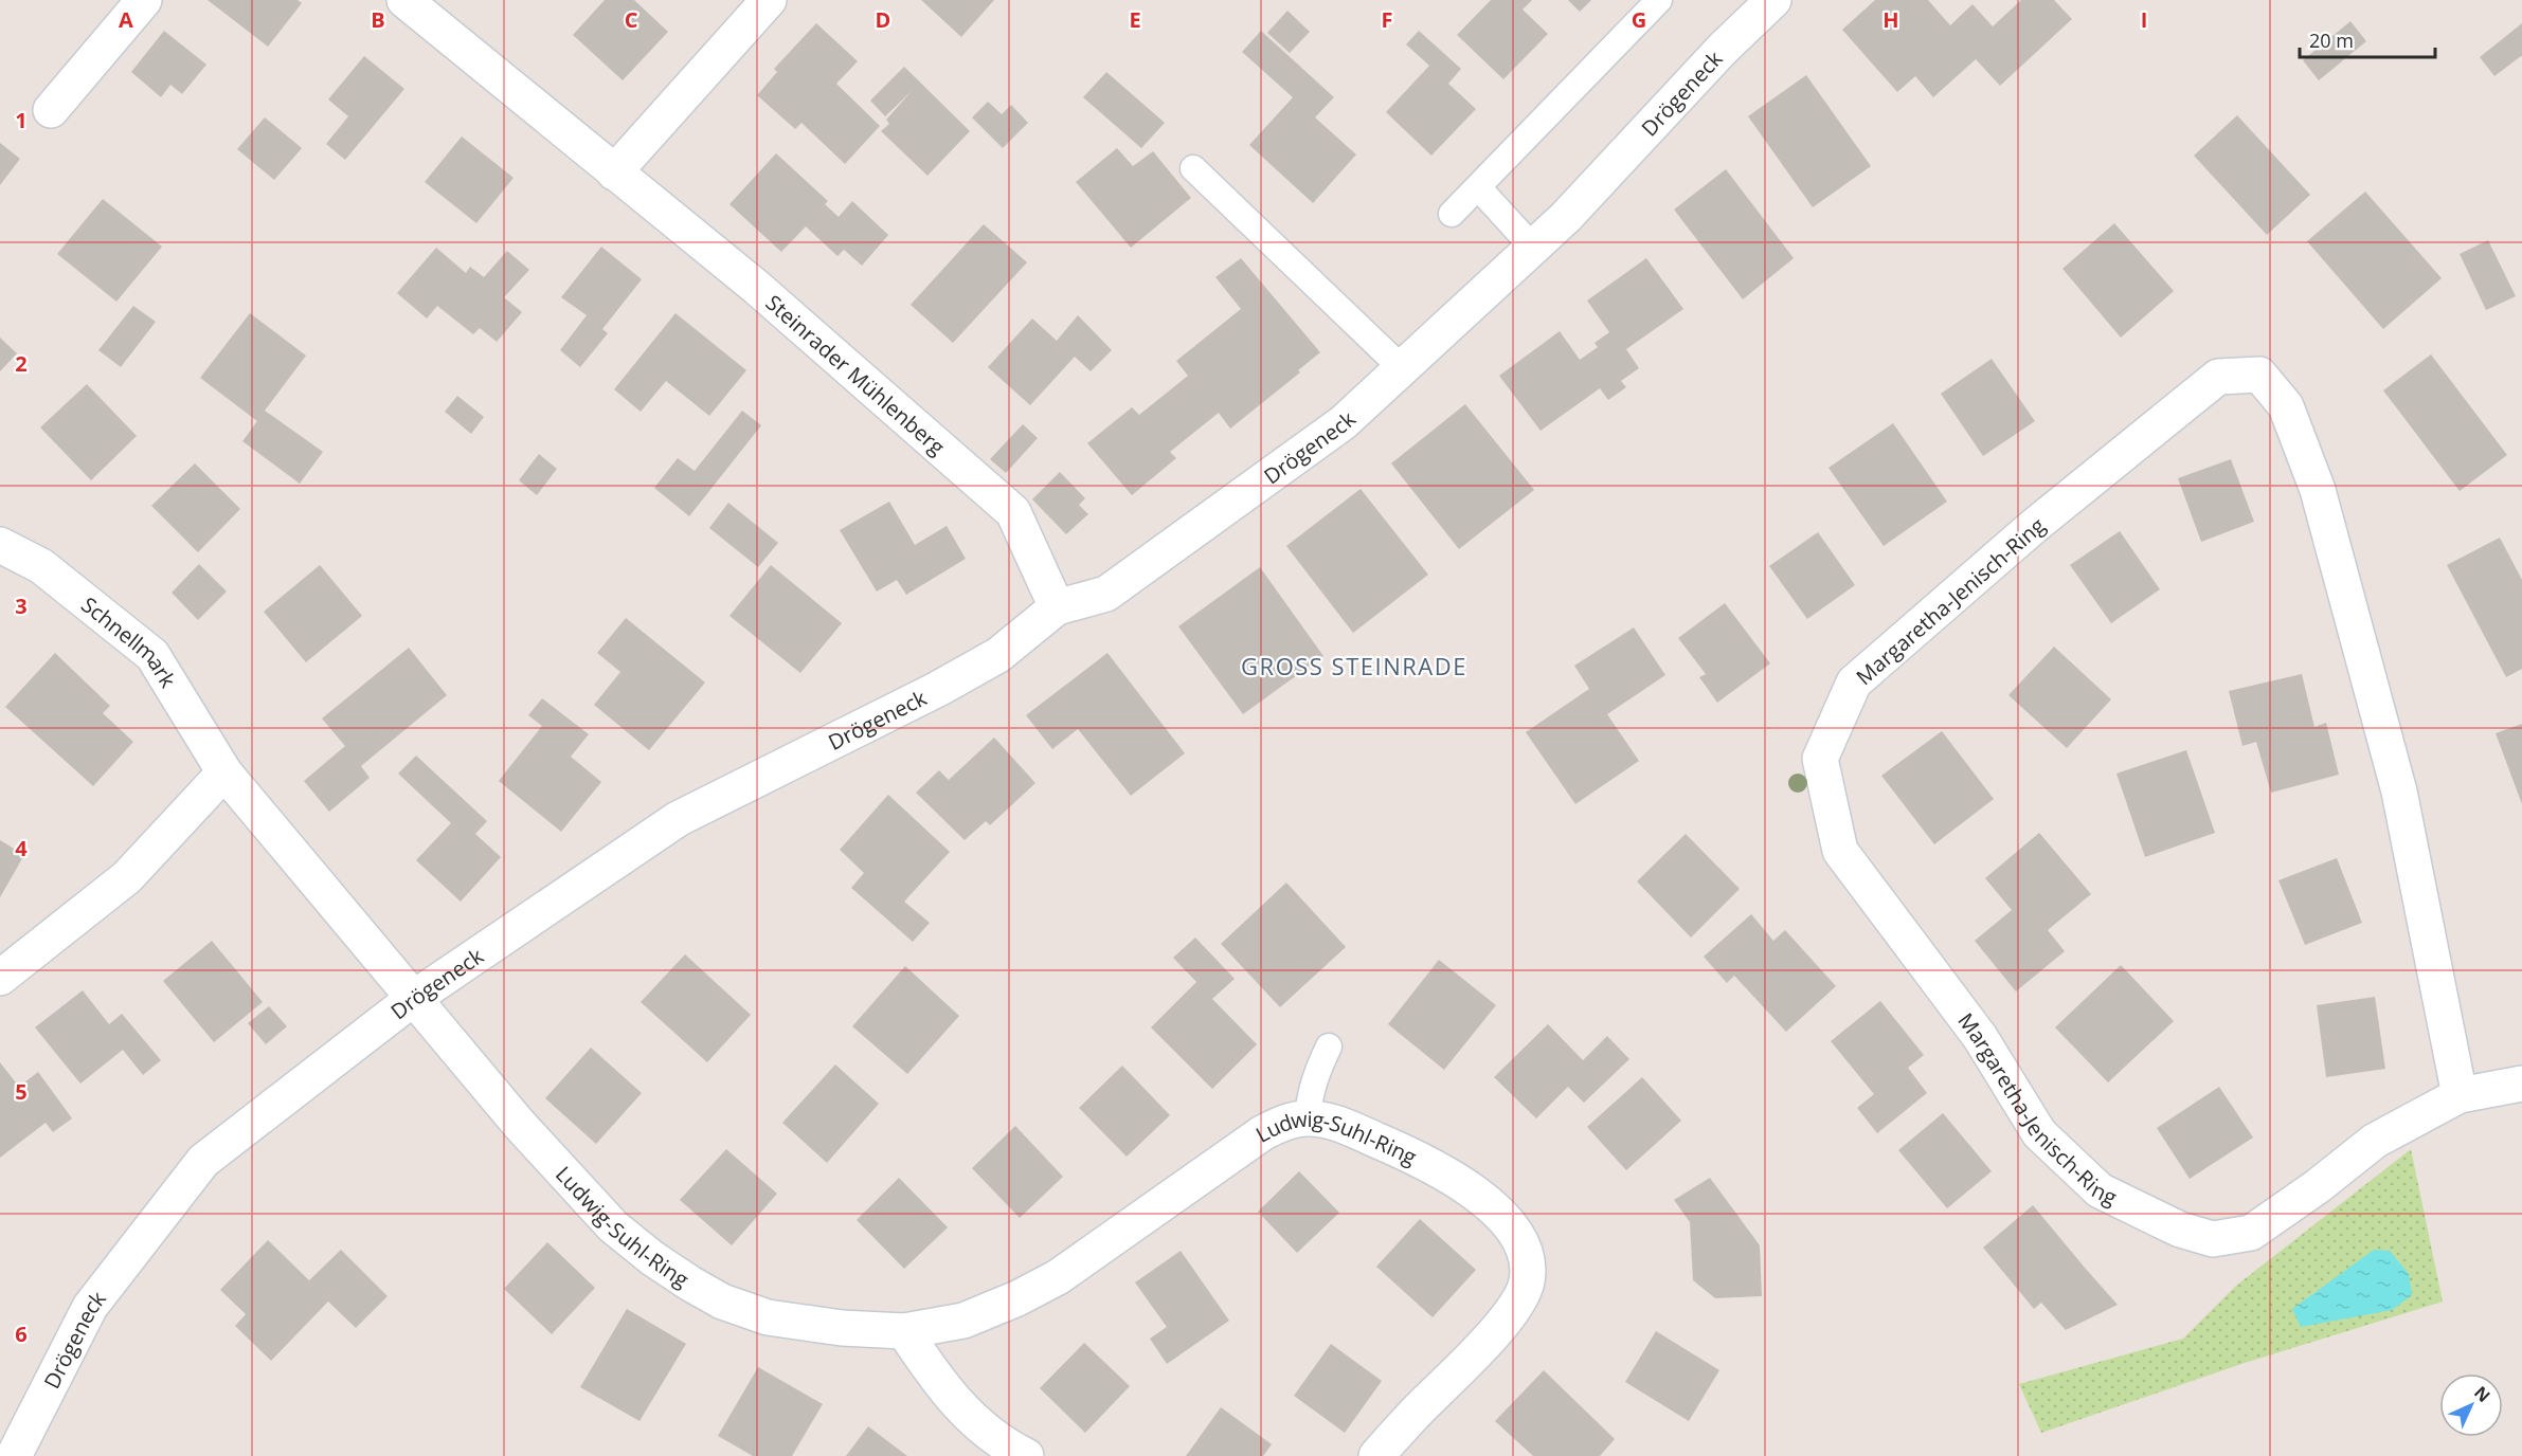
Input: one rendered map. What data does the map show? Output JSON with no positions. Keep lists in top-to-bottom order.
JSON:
{
  "streets": {
    "street": [
      "Drögeneck",
      "Steinrader Mühlenberg",
      "Margaretha-Jenisch-Ring",
      "Schnellmark",
      "Ludwig-Suhl-Ring"
    ]
  },
  "crossings": [
    ["Drögeneck", "Steinrader Mühlenberg"],
    ["Drögeneck", "Schnellmark"],
    ["Drögeneck", "Ludwig-Suhl-Ring"],
    ["Schnellmark", "Ludwig-Suhl-Ring"]
  ],
  "districts": ["GROSS STEINRADE"],
  "scale_bar": "20 m",
  "north": "top right",
  "grid": {
    "columns": [
      "A",
      "B",
      "C",
      "D",
      "E",
      "F",
      "G",
      "H",
      "I"
    ],
    "rows": [
      "1",
      "2",
      "3",
      "4",
      "5",
      "6"
    ]
  }
}
